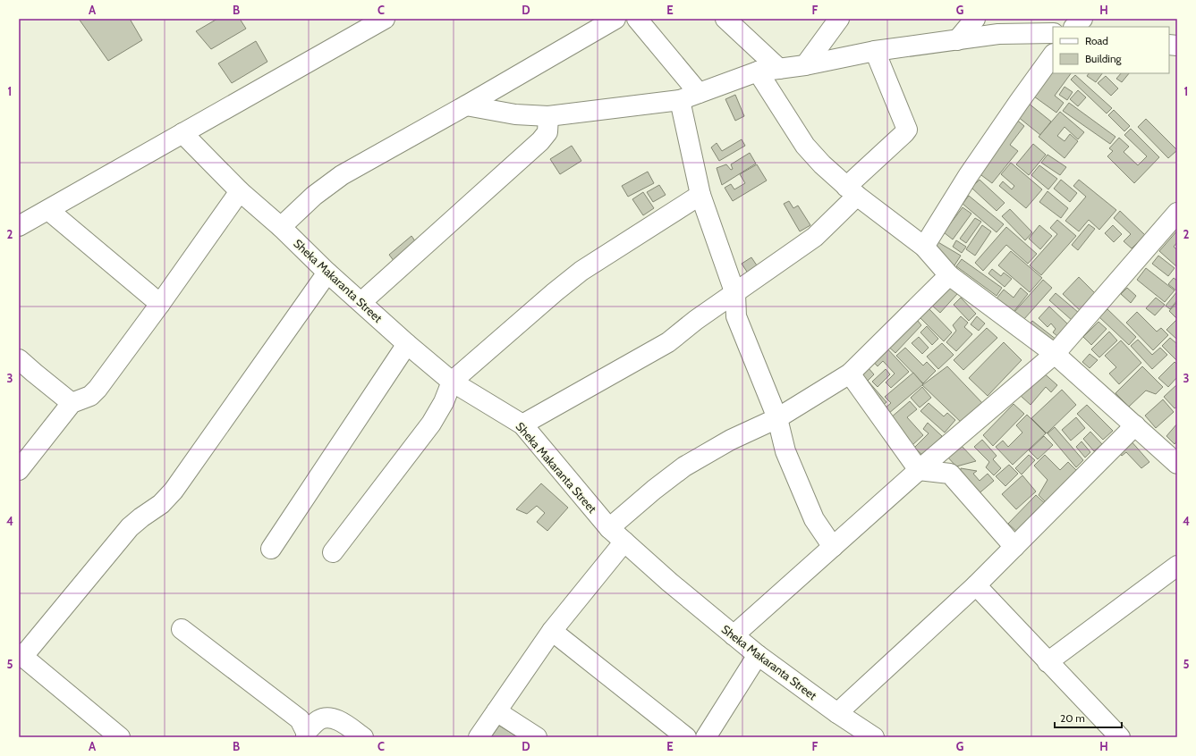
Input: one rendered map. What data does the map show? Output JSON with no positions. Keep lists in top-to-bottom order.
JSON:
{
  "streets": {
    "street": ["Sheka Makaranta Street"]
  },
  "legend": ["Road", "Building"],
  "scale_bar": "20 m",
  "grid": {
    "columns": [
      "A",
      "B",
      "C",
      "D",
      "E",
      "F",
      "G",
      "H"
    ],
    "rows": [
      "1",
      "2",
      "3",
      "4",
      "5"
    ]
  }
}
